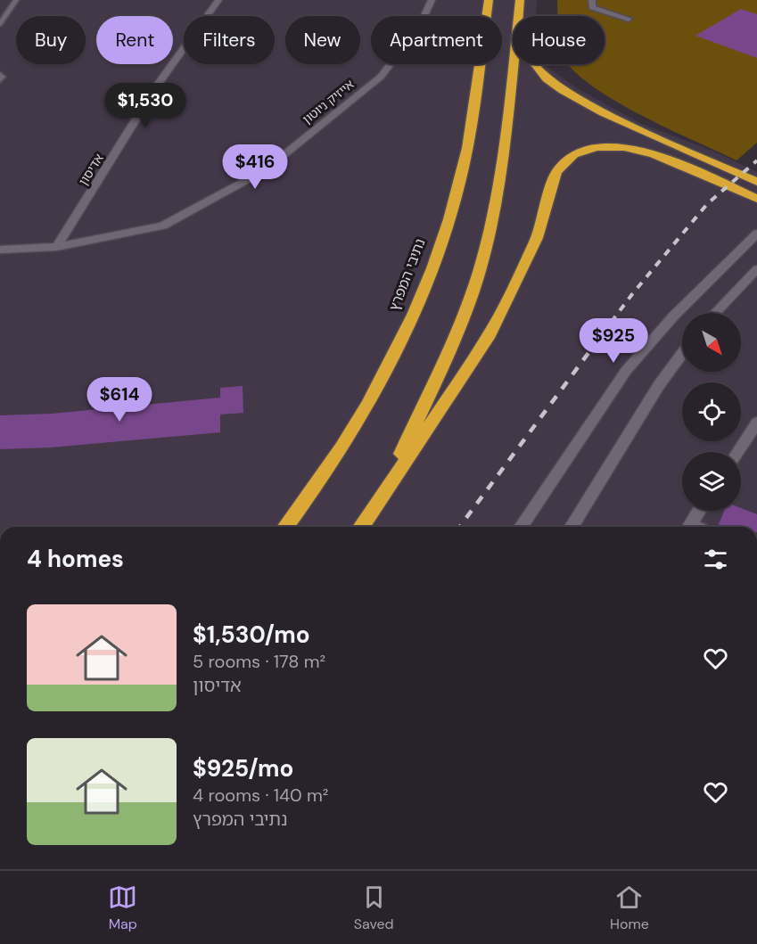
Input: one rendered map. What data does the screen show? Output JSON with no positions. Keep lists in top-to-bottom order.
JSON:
{
  "streets": {
    "highway": ["נתיבי המפרץ"],
    "street": ["אייזיק ניוטון", "אדיסון"]
  },
  "crossings": [
    ["אייזיק ניוטון", "אדיסון"]
  ],
  "north": "bottom right",
  "page": {
    "chip": [
      "Buy",
      "Rent",
      "Filters",
      "New",
      "Apartment",
      "House"
    ],
    "price": [
      "$1,530",
      "$416",
      "$925",
      "$614"
    ],
    "heading": "4 homes",
    "list": [
      {
        "name": "$1,530/mo",
        "note": "5 rooms · 178 m² · אדיסון"
      },
      {
        "name": "$925/mo",
        "note": "4 rooms · 140 m² · נתיבי המפרץ"
      }
    ],
    "tabs": ["Map", "Saved", "Home"]
  }
}
